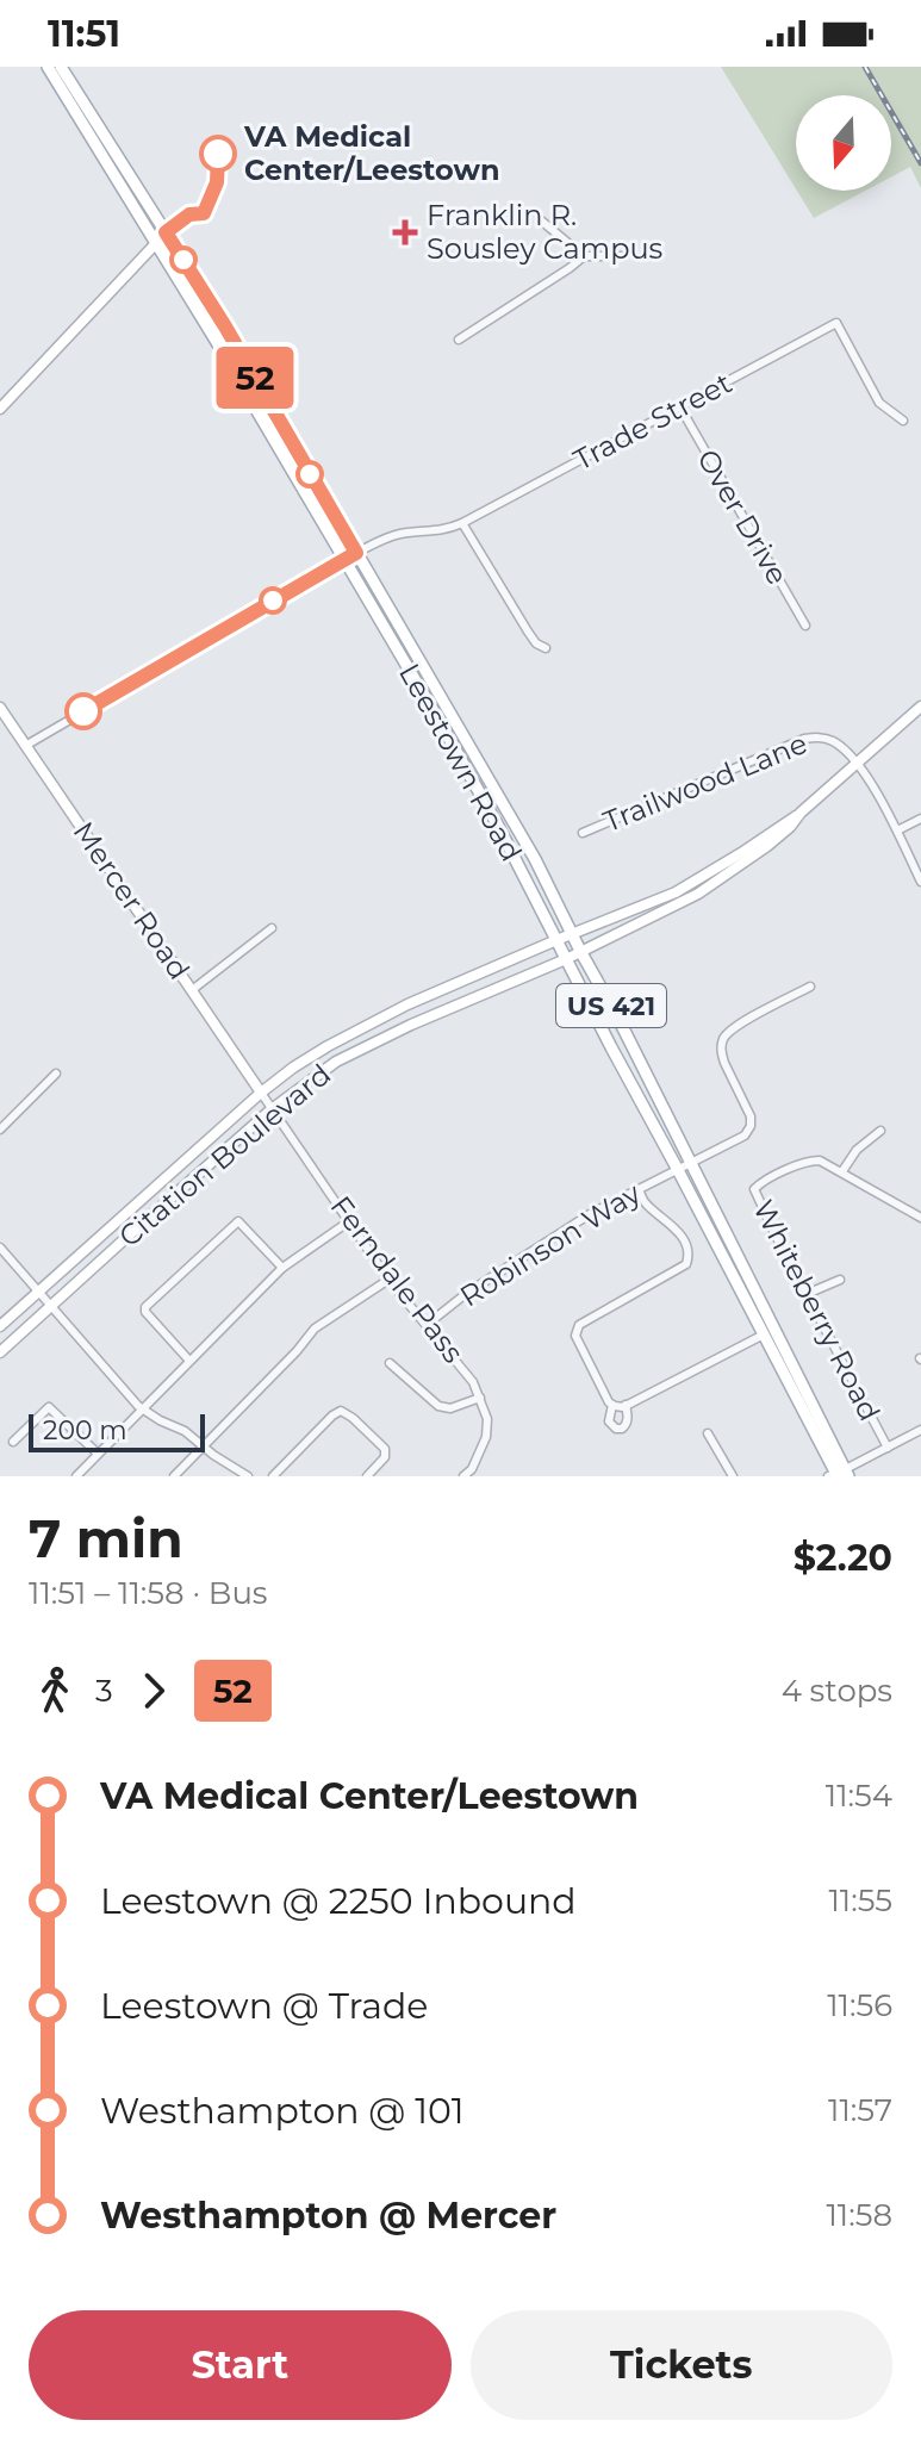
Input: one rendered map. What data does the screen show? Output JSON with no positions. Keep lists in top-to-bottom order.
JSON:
{
  "streets": {
    "main road": [
      "Leestown Road",
      "Mercer Road",
      "US 421",
      "Citation Boulevard"
    ],
    "street": [
      "Trade Street",
      "Over Drive",
      "Trailwood Lane",
      "Robinson Way",
      "Ferndale Pass",
      "Whiteberry Road"
    ]
  },
  "crossings": [
    ["Trade Street", "Over Drive"],
    ["Trade Street", "Leestown Road"],
    ["Trade Street", "Mercer Road"],
    ["Leestown Road", "Citation Boulevard"],
    ["Leestown Road", "Robinson Way"],
    ["Mercer Road", "Citation Boulevard"],
    ["Mercer Road", "Ferndale Pass"],
    ["Citation Boulevard", "Ferndale Pass"],
    ["Robinson Way", "Ferndale Pass"]
  ],
  "places": {
    "other": ["VA Medical Center/Leestown"],
    "health": ["Franklin R. Sousley Campus"]
  },
  "lines": ["bus line 52"],
  "scale_bar": "200 m",
  "north": "bottom",
  "page": {
    "status": "11:51",
    "on_map": "52",
    "scale": "200 m",
    "heading": ["7 min", "11:51 – 11:58 · Bus", "$2.20"],
    "legs": ["3", "52", "4 stops"],
    "list": [
      {
        "name": "VA Medical Center/Leestown",
        "value": "11:54"
      },
      {
        "name": "Leestown @ 2250 Inbound",
        "value": "11:55"
      },
      {
        "name": "Leestown @ Trade",
        "value": "11:56"
      },
      {
        "name": "Westhampton @ 101",
        "value": "11:57"
      },
      {
        "name": "Westhampton @ Mercer",
        "value": "11:58"
      }
    ],
    "buttons": ["Start", "Tickets"]
  }
}
